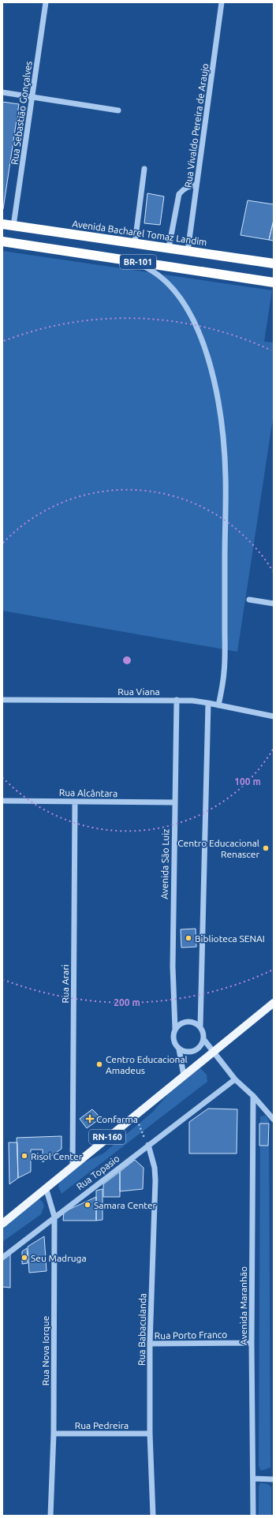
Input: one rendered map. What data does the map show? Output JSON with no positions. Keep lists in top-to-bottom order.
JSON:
{
  "streets": {
    "highway": ["Avenida Bacharel Tomaz Landim", "BR-101"],
    "main road": ["RN-160"],
    "street": [
      "Rua Sebastião Gonçalves",
      "Rua Vivaldo Pereira de Araujo",
      "Rua Viana",
      "Rua Alcântara",
      "Avenida São Luiz",
      "Rua Arari",
      "Rua Topasio",
      "Avenida Maranhão",
      "Rua Babaculanda",
      "Rua Porto Franco",
      "Rua Nova Iorque",
      "Rua Pedreira"
    ]
  },
  "crossings": [
    ["Rua Sebastião Gonçalves", "Avenida Bacharel Tomaz Landim"],
    ["Rua Vivaldo Pereira de Araujo", "Avenida Bacharel Tomaz Landim"],
    ["Rua Viana", "Avenida São Luiz"],
    ["Rua Alcântara", "Avenida São Luiz"],
    ["Rua Alcântara", "Rua Arari"],
    ["Rua Arari", "RN-160"],
    ["RN-160", "Rua Nova Iorque"],
    ["Rua Topasio", "Rua Babaculanda"],
    ["Rua Topasio", "Rua Nova Iorque"],
    ["Avenida Maranhão", "Rua Porto Franco"],
    ["Rua Babaculanda", "Rua Porto Franco"],
    ["Rua Babaculanda", "Rua Pedreira"],
    ["Rua Nova Iorque", "Rua Pedreira"]
  ],
  "places": {
    "other": [
      "Centro Educacional Renascer",
      "Biblioteca SENAI",
      "Centro Educacional Amadeus",
      "Risol Center",
      "Samara Center",
      "Seu Madruga"
    ],
    "health": ["Confarma"]
  },
  "rings": ["100 m", "200 m"]
}
